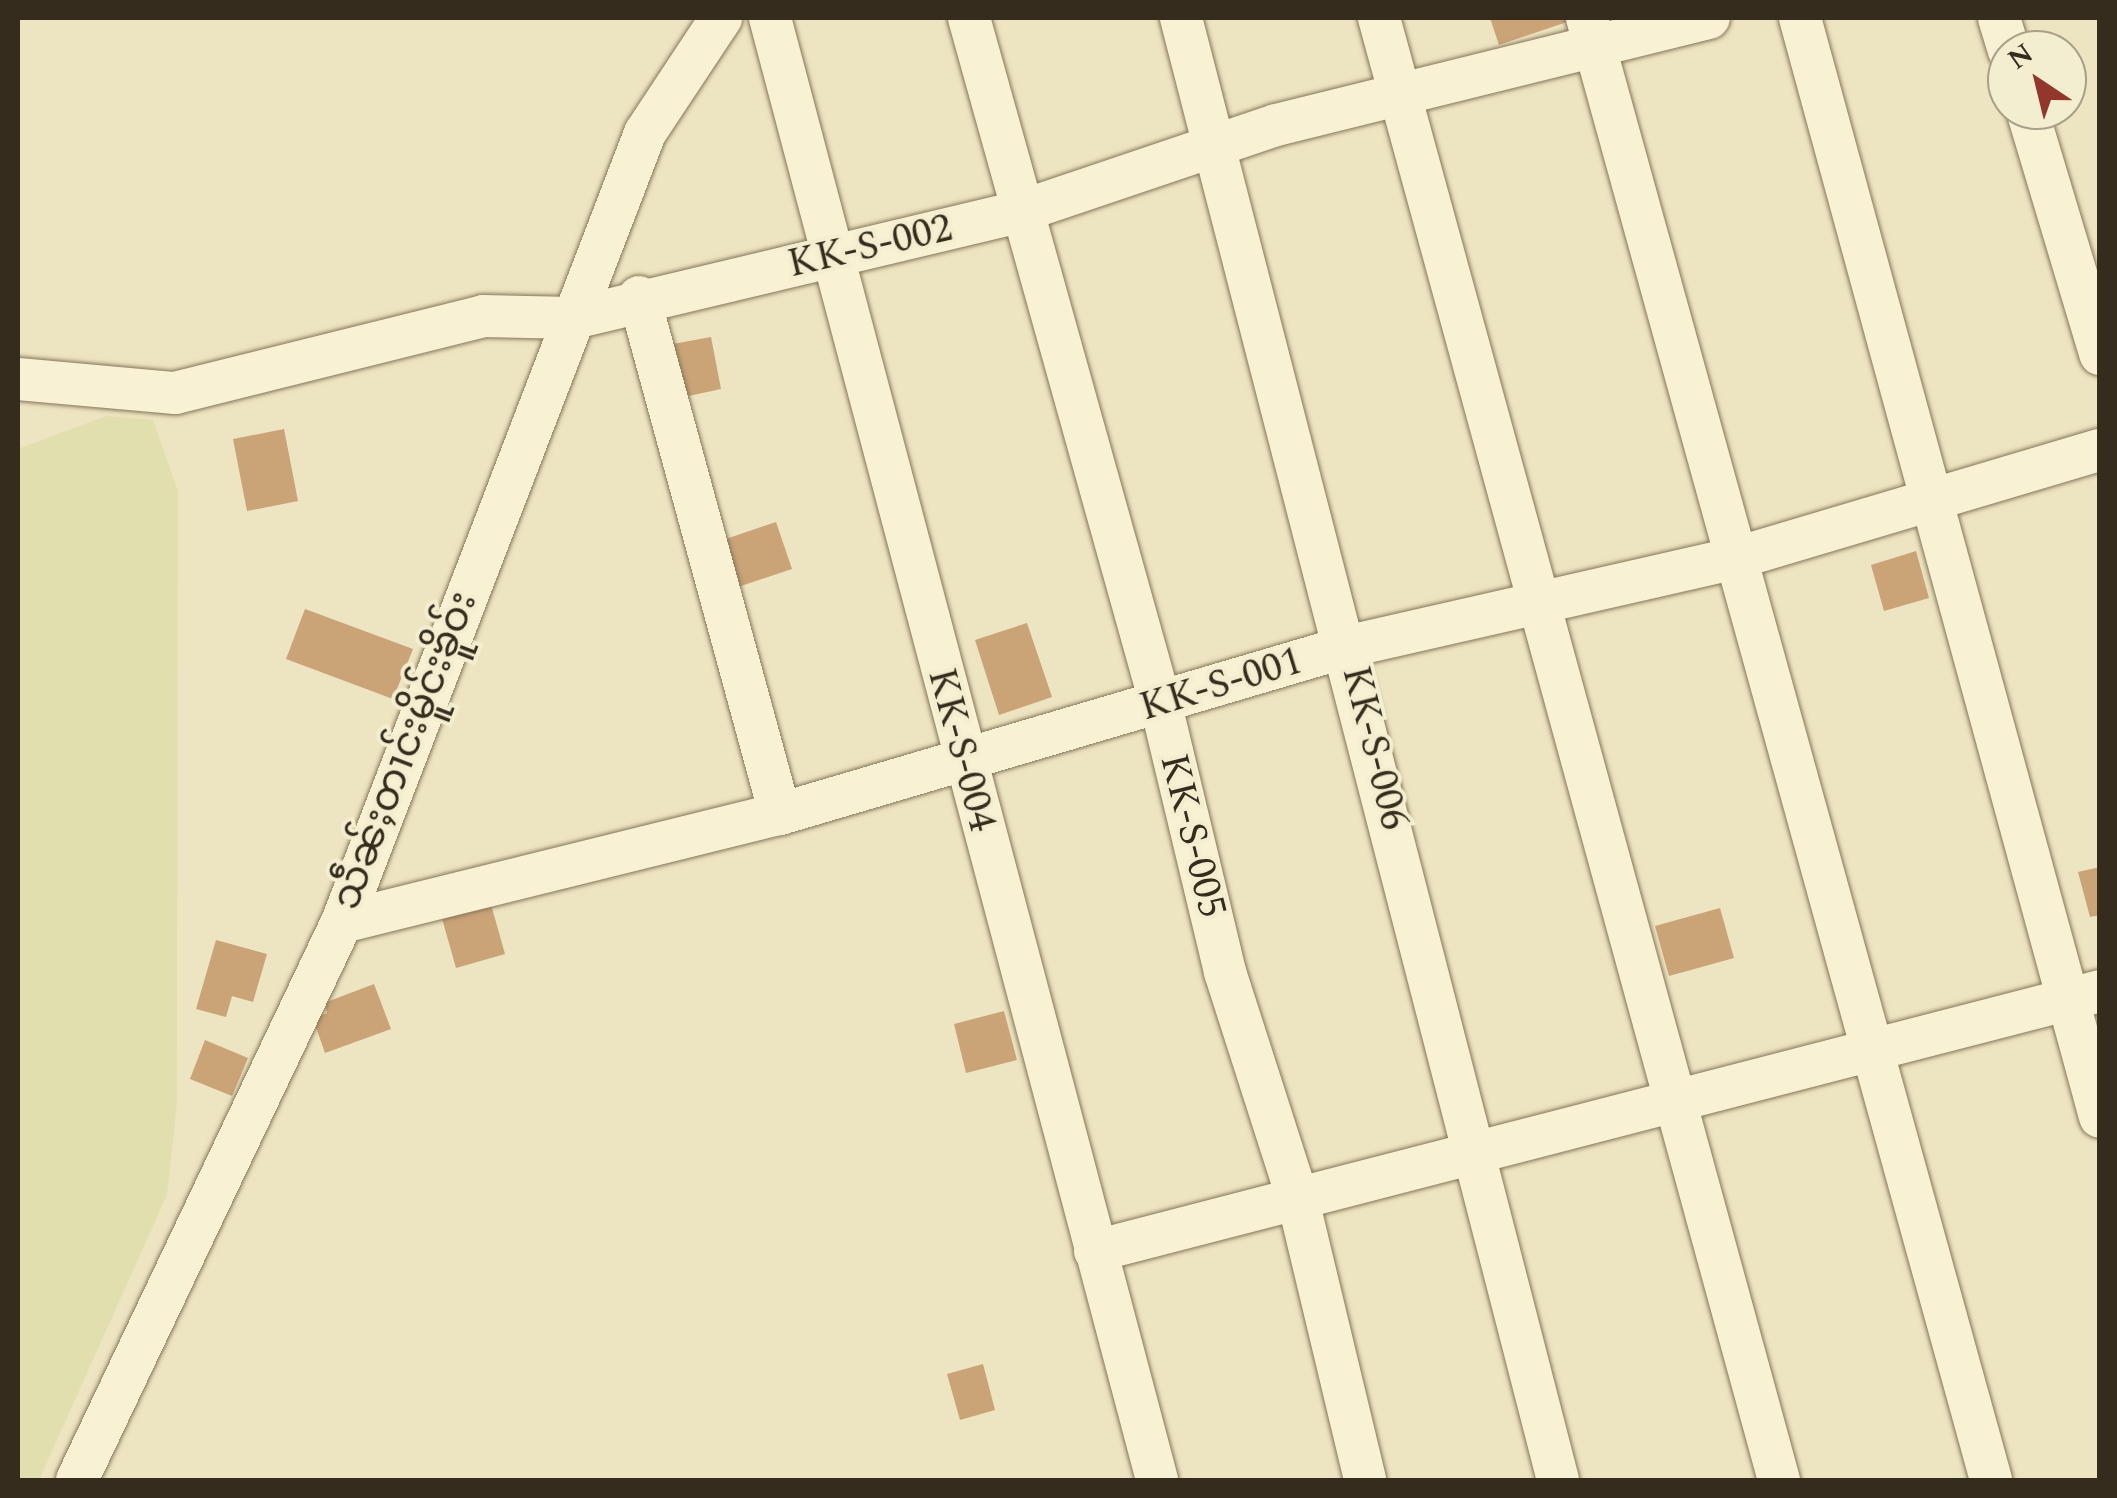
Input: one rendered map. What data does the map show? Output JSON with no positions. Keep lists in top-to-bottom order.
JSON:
{
  "streets": {
    "street": [
      "KK-S-002",
      "KK-S-001",
      "KK-S-006",
      "KK-S-004",
      "သဵၼ်ႈတၢင်းမိူင်းၶိူဝ်း",
      "KK-S-005"
    ]
  },
  "crossings": [
    ["KK-S-002", "KK-S-006"],
    ["KK-S-002", "KK-S-004"],
    ["KK-S-002", "သဵၼ်ႈတၢင်းမိူင်းၶိူဝ်း"],
    ["KK-S-002", "KK-S-005"],
    ["KK-S-001", "KK-S-006"],
    ["KK-S-001", "KK-S-004"],
    ["KK-S-001", "သဵၼ်ႈတၢင်းမိူင်းၶိူဝ်း"],
    ["KK-S-001", "KK-S-005"]
  ],
  "north": "top left"
}
